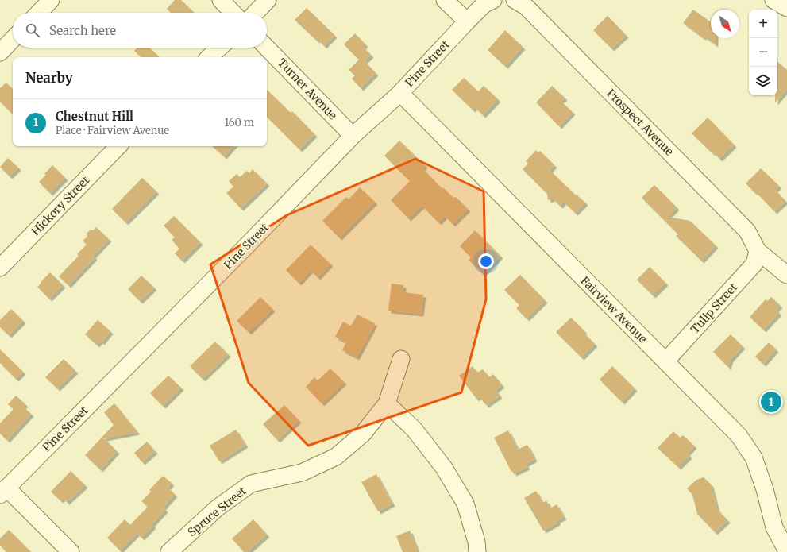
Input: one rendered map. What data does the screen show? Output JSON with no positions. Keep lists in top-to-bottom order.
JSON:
{
  "streets": {
    "street": [
      "Pine Street",
      "Turner Avenue",
      "Prospect Avenue",
      "Hickory Street",
      "Tulip Street",
      "Fairview Avenue",
      "Spruce Street"
    ]
  },
  "crossings": [
    ["Pine Street", "Turner Avenue"],
    ["Pine Street", "Fairview Avenue"],
    ["Prospect Avenue", "Tulip Street"],
    ["Tulip Street", "Fairview Avenue"]
  ],
  "north": "bottom right",
  "page": {
    "map_buttons": ["+", "−"],
    "search": "Search here",
    "heading": "Nearby",
    "list": [
      {
        "mark": "1",
        "name": "Chestnut Hill",
        "note": "Place · Fairview Avenue",
        "value": "160 m"
      }
    ],
    "pins": "1"
  }
}
